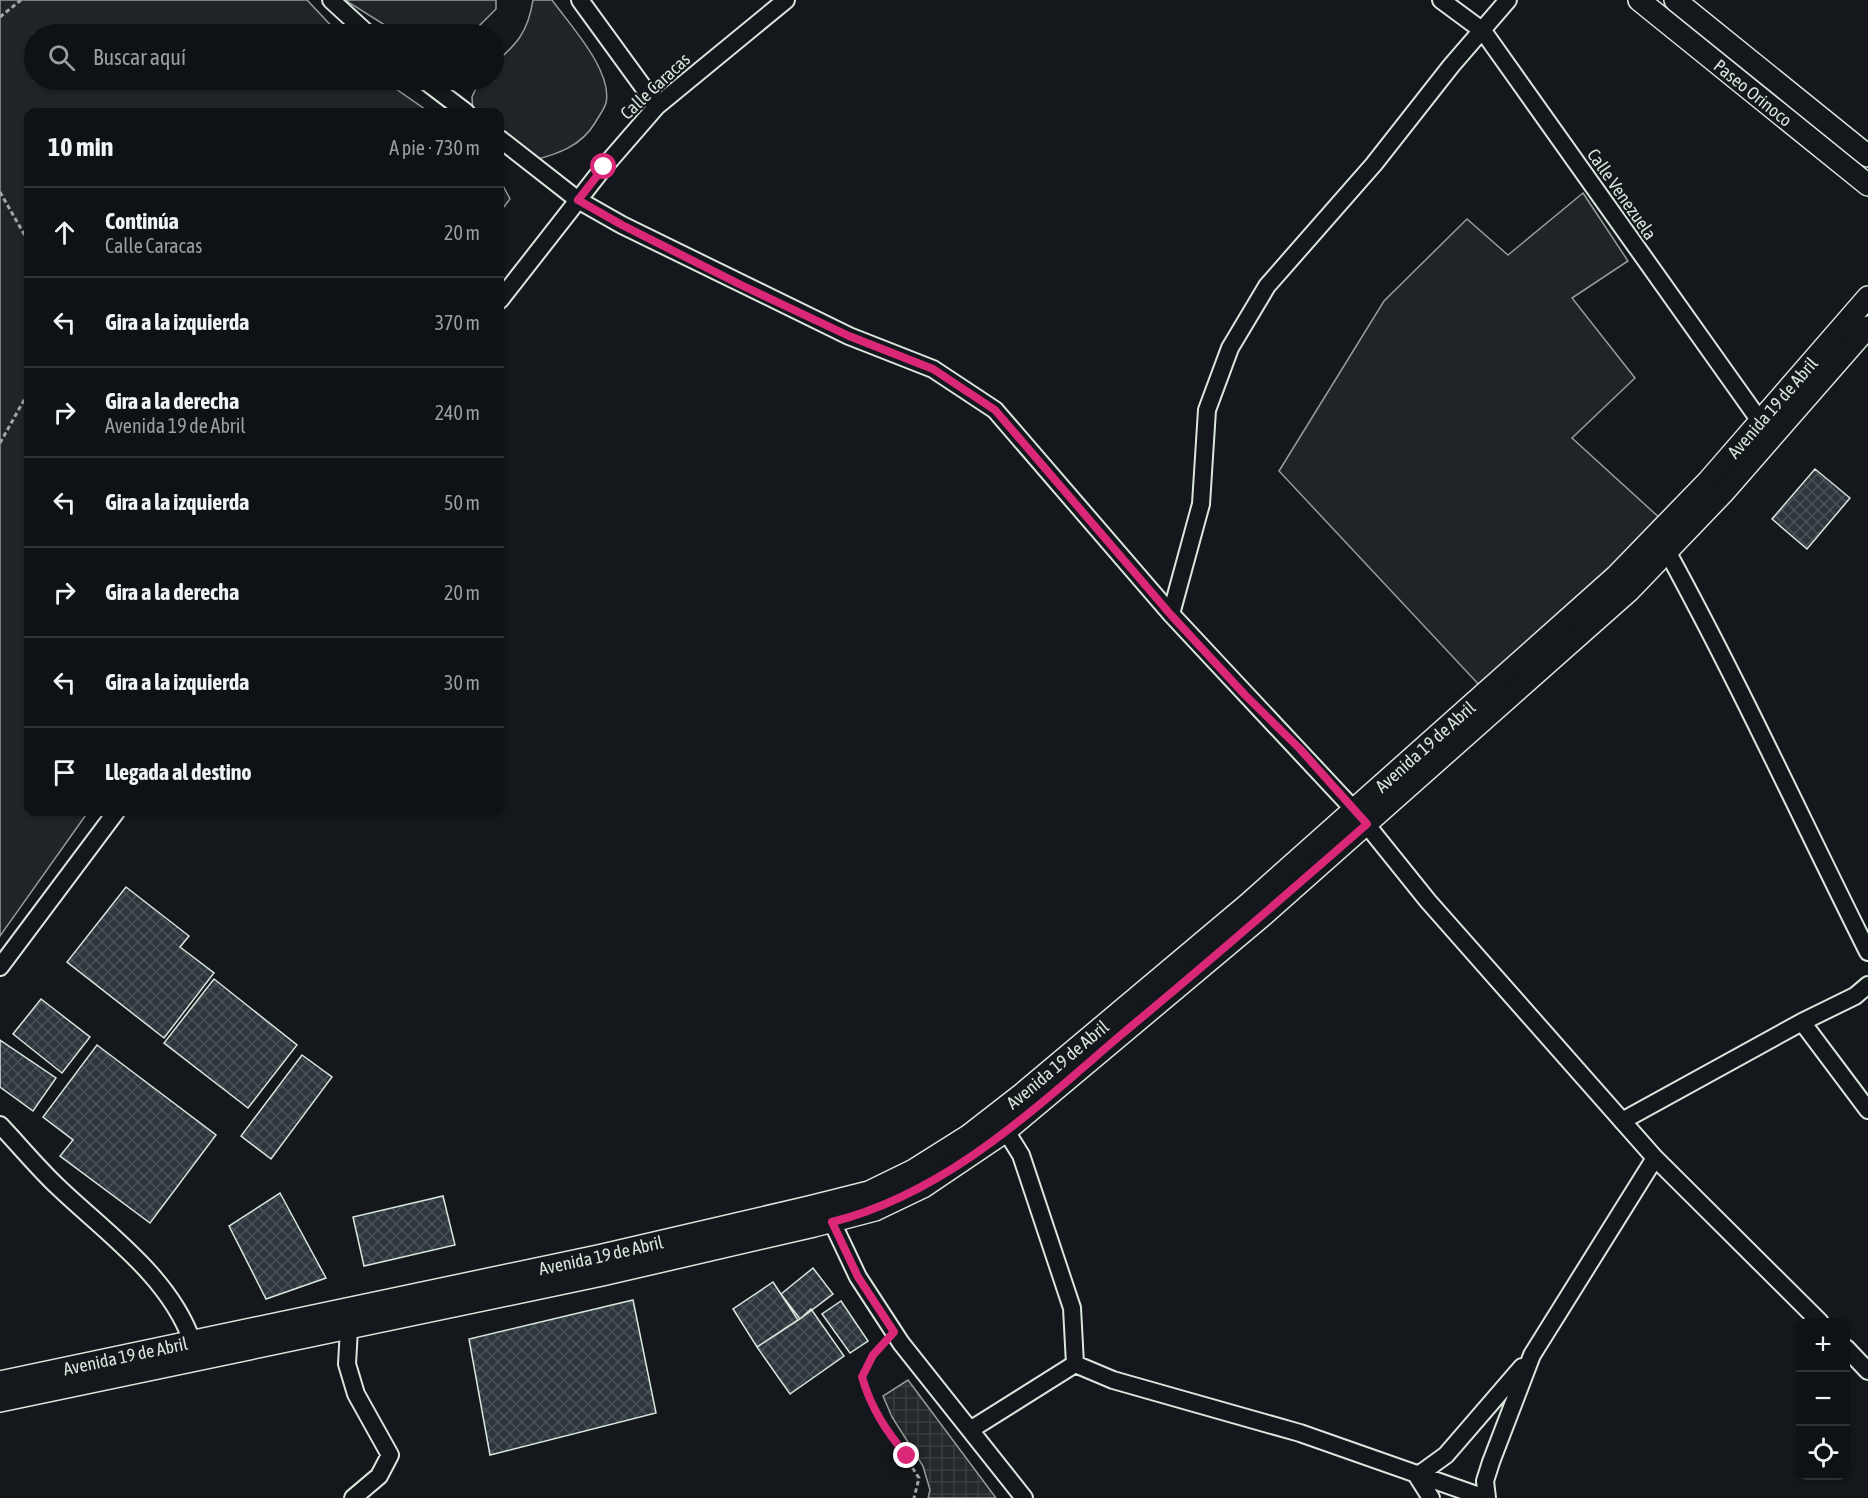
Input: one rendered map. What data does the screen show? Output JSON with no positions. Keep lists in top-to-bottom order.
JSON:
{
  "streets": {
    "street": [
      "Calle Caracas",
      "Paseo Orinoco",
      "Calle Venezuela",
      "Avenida 19 de Abril"
    ]
  },
  "crossings": [
    ["Calle Venezuela", "Avenida 19 de Abril"]
  ],
  "page": {
    "search": "Buscar aquí",
    "heading": ["10 min", "A pie · 730 m"],
    "list": [
      ["Continúa", "Calle Caracas", "20 m"],
      ["Gira a la izquierda", "370 m"],
      ["Gira a la derecha", "Avenida 19 de Abril", "240 m"],
      ["Gira a la izquierda", "50 m"],
      ["Gira a la derecha", "20 m"],
      ["Gira a la izquierda", "30 m"],
      "Llegada al destino"
    ],
    "map_buttons": ["+", "−"]
  }
}
